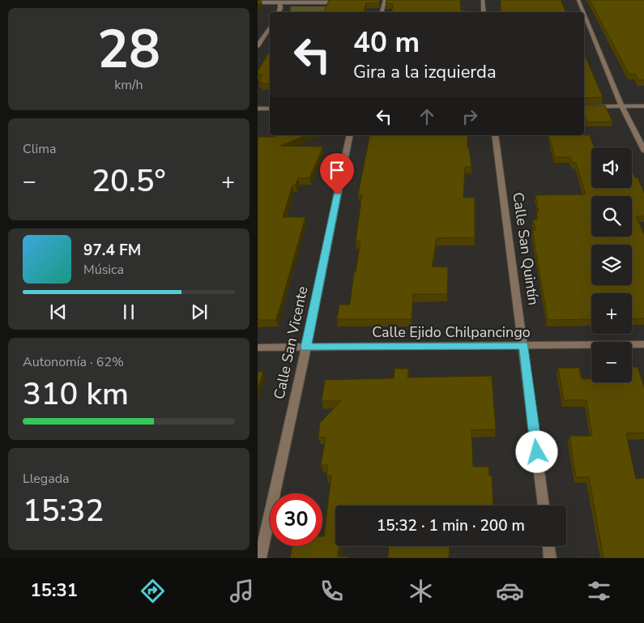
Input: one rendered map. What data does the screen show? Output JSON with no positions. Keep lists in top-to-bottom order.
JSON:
{
  "streets": {
    "street": ["Calle San Quintín", "Calle Ejido Chilpancingo", "Calle San Vicente"]
  },
  "crossings": [
    ["Calle San Quintín", "Calle Ejido Chilpancingo"],
    ["Calle Ejido Chilpancingo", "Calle San Vicente"]
  ],
  "page": {
    "tile": [
      ["28", "km/h"],
      "Clima",
      ["Autonomía · 62%", "310 km"],
      ["Llegada", "15:32"]
    ],
    "turn": ["40 m", "Gira a la izquierda"],
    "map_buttons": ["+", "−"],
    "heat": ["−", "20.5°", "+"],
    "song": ["97.4 FM", "Música"],
    "limit": "30",
    "trip": "15:32 · 1 min · 200 m",
    "tabs": "15:31"
  }
}
